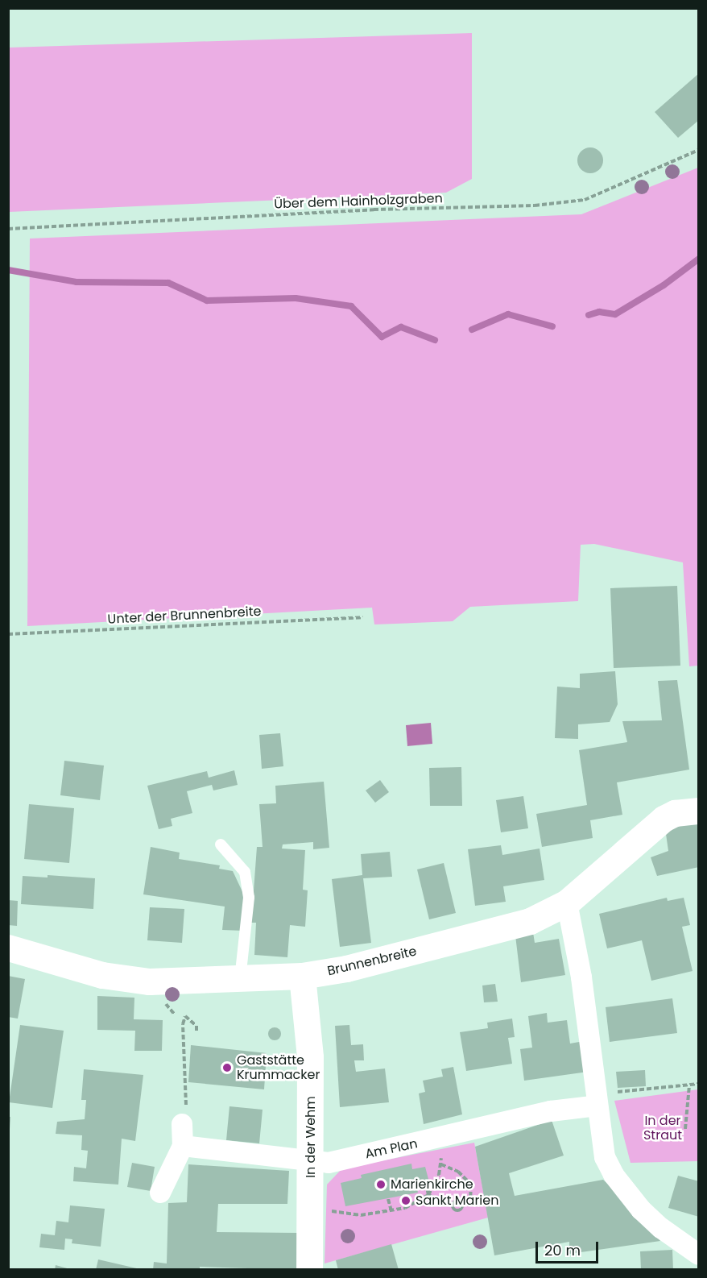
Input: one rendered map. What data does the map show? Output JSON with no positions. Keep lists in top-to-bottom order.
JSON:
{
  "streets": {
    "street": ["Brunnenbreite", "In der Wehm", "Am Plan"],
    "path": ["Über dem Hainholzgraben", "Unter der Brunnenbreite"]
  },
  "crossings": [
    ["Brunnenbreite", "In der Wehm"],
    ["In der Wehm", "Am Plan"]
  ],
  "parks": ["In der Straut"],
  "places": ["Gaststätte Krummacker", "Marienkirche", "Sankt Marien"],
  "scale_bar": "20 m"
}
